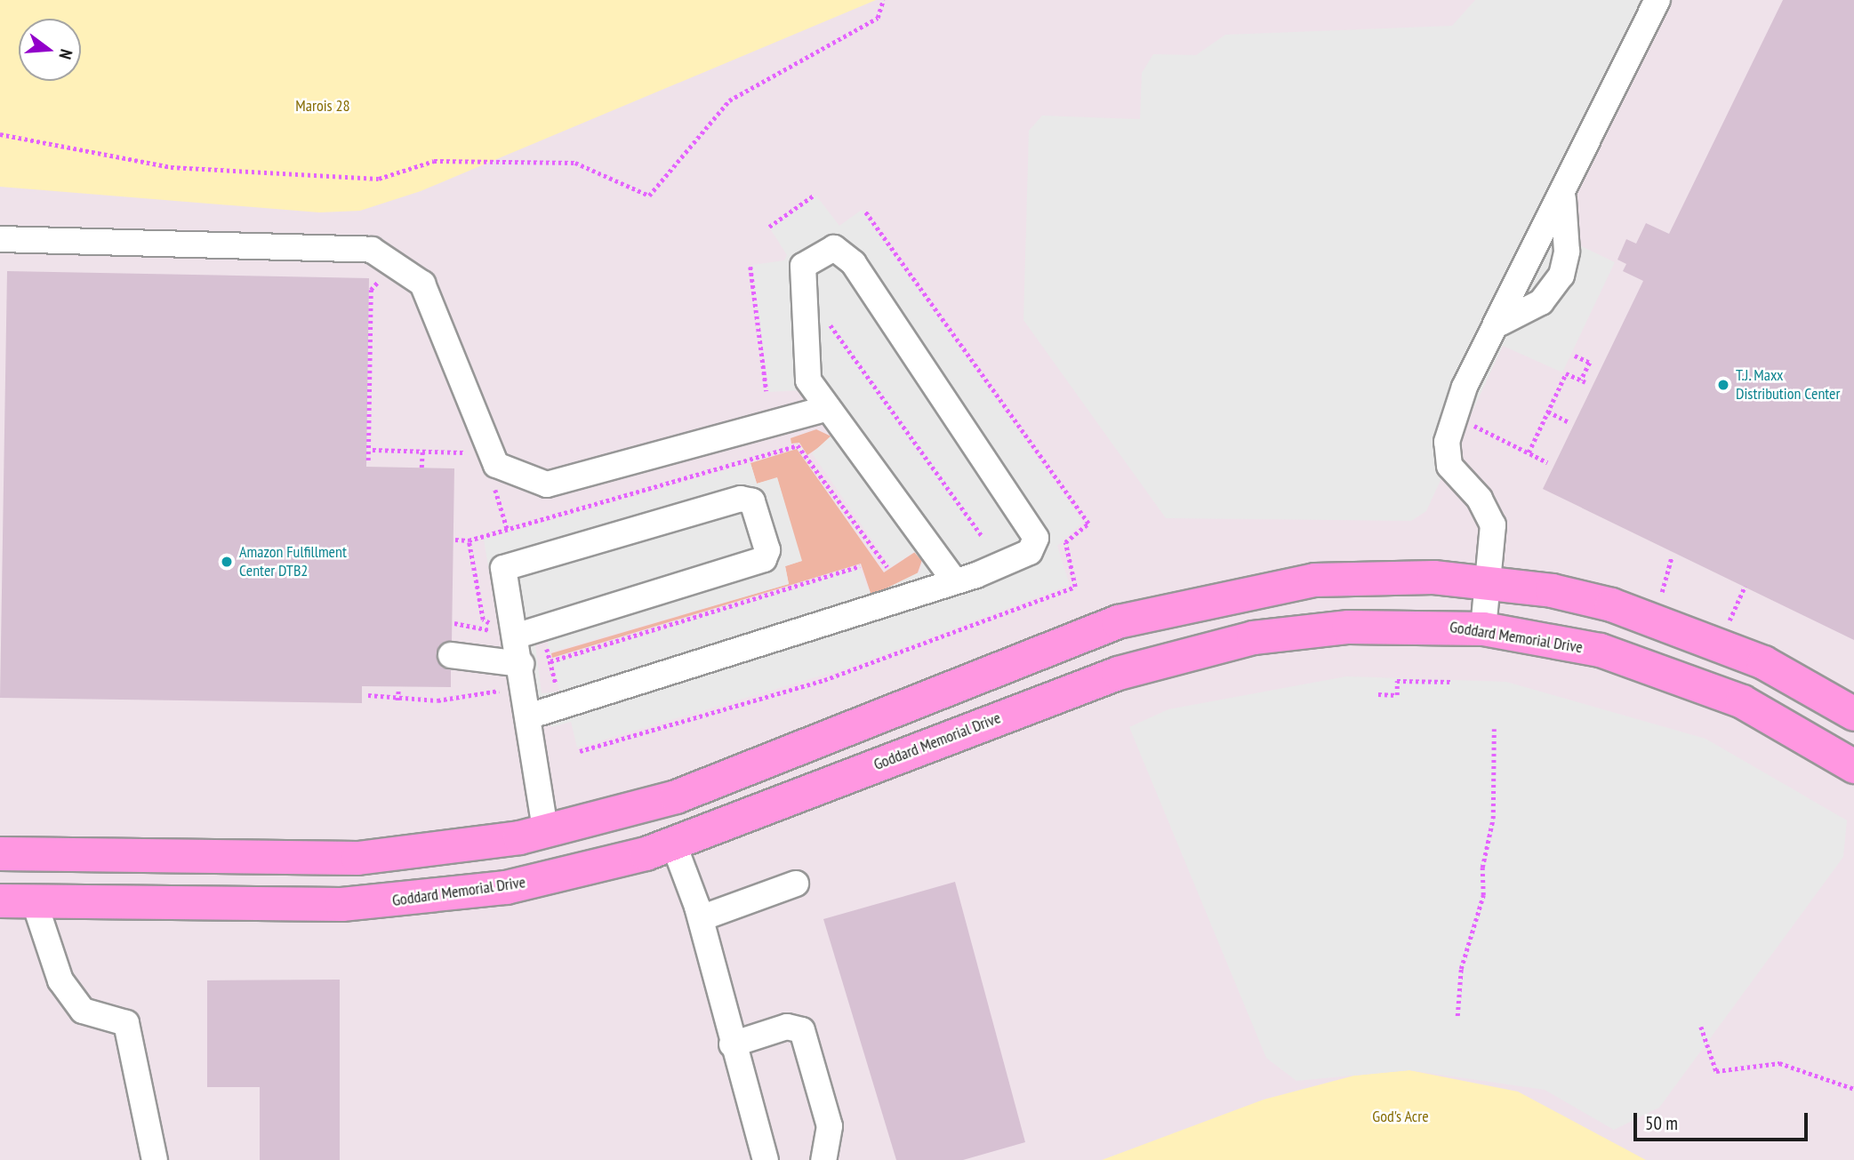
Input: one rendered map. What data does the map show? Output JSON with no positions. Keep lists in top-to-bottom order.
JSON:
{
  "streets": {
    "main road": ["Goddard Memorial Drive"]
  },
  "parks": ["Marois 28", "God's Acre"],
  "places": ["T.J. Maxx Distribution Center", "Amazon Fulfillment Center DTB2"],
  "scale_bar": "50 m",
  "north": "right"
}
